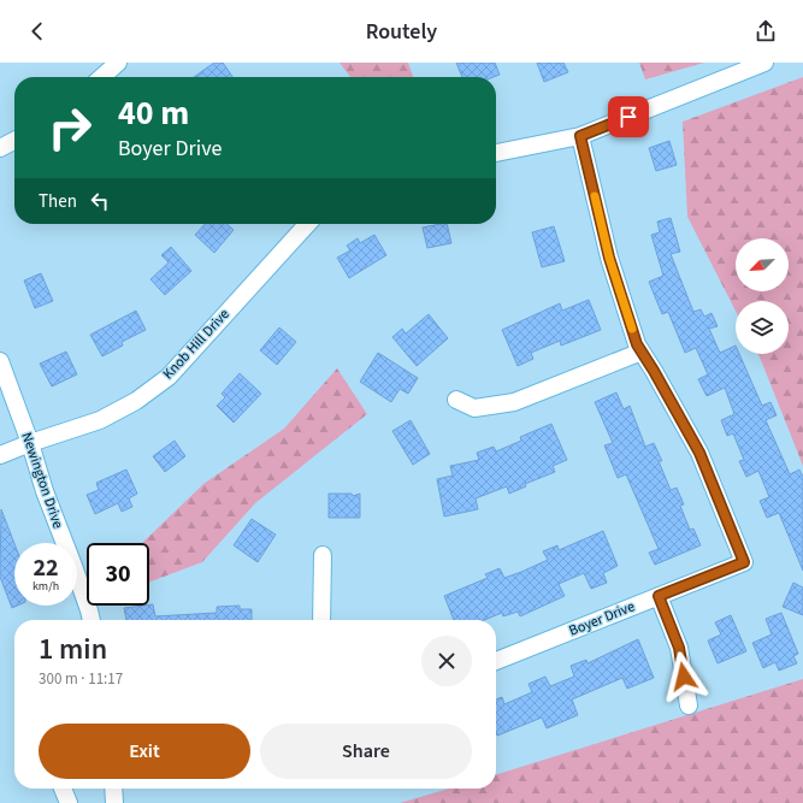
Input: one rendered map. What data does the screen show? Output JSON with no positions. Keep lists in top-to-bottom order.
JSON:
{
  "streets": {
    "street": ["Knob Hill Drive", "Newington Drive", "Boyer Drive"]
  },
  "crossings": [
    ["Knob Hill Drive", "Newington Drive"]
  ],
  "north": "bottom left",
  "page": {
    "header": "Routely",
    "turn": ["40 m", "Boyer Drive"],
    "then": "Then",
    "speed": "22 km/h",
    "limit": "30",
    "heading": ["1 min", "300 m · 11:17"],
    "buttons": ["Exit", "Share"]
  }
}
